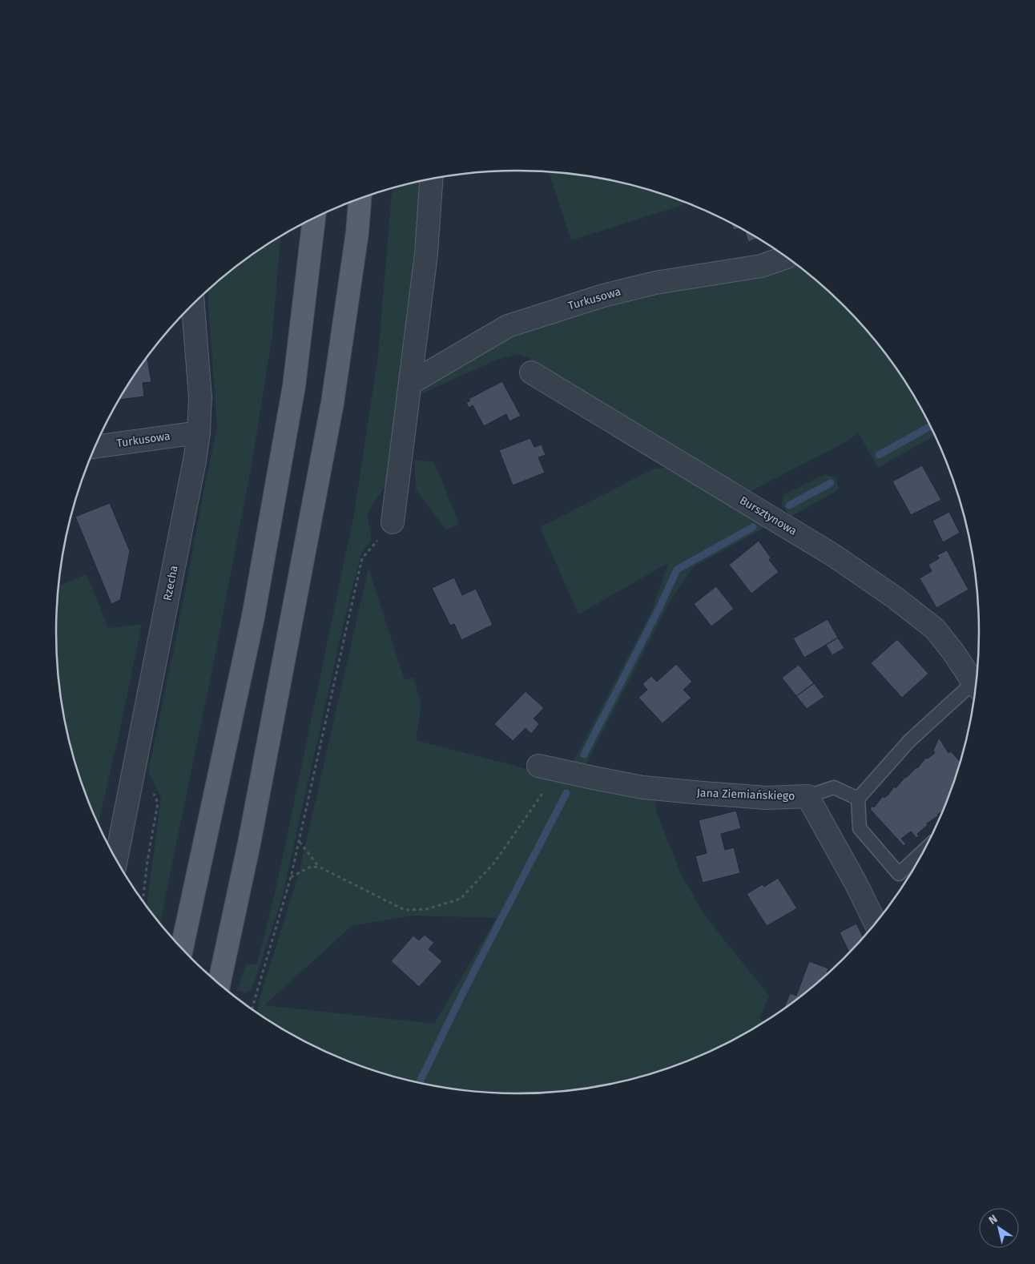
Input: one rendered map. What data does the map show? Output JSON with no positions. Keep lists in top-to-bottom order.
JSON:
{
  "streets": {
    "street": [
      "Turkusowa",
      "Bursztynowa",
      "Rzecha",
      "Jana Ziemiańskiego"
    ]
  },
  "crossings": [
    ["Turkusowa", "Rzecha"]
  ],
  "north": "top left"
}
